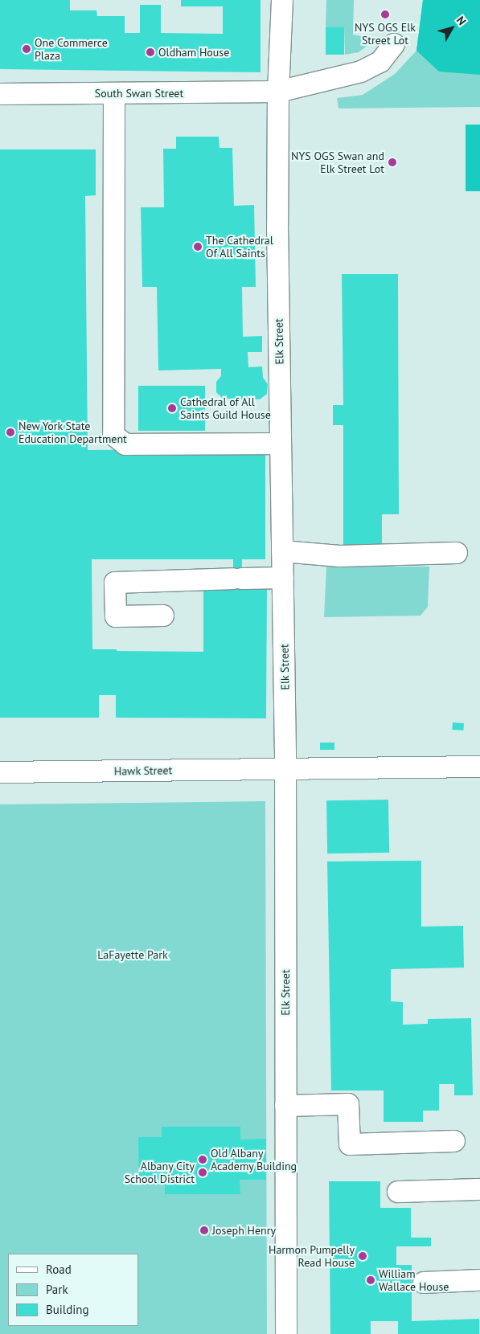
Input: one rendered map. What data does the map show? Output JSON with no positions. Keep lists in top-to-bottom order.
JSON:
{
  "streets": {
    "street": ["South Swan Street", "Elk Street", "Hawk Street"]
  },
  "crossings": [
    ["South Swan Street", "Elk Street"],
    ["Elk Street", "Hawk Street"]
  ],
  "parks": ["LaFayette Park"],
  "places": [
    "NYS OGS Elk Street Lot",
    "One Commerce Plaza",
    "Oldham House",
    "NYS OGS Swan and Elk Street Lot",
    "The Cathedral Of All Saints",
    "Cathedral of All Saints Guild House",
    "New York State Education Department",
    "Old Albany Academy Building",
    "Albany City School District",
    "Joseph Henry",
    "Harmon Pumpelly Read House",
    "William Wallace House"
  ],
  "legend": ["Road", "Park", "Building"],
  "north": "top right"
}
